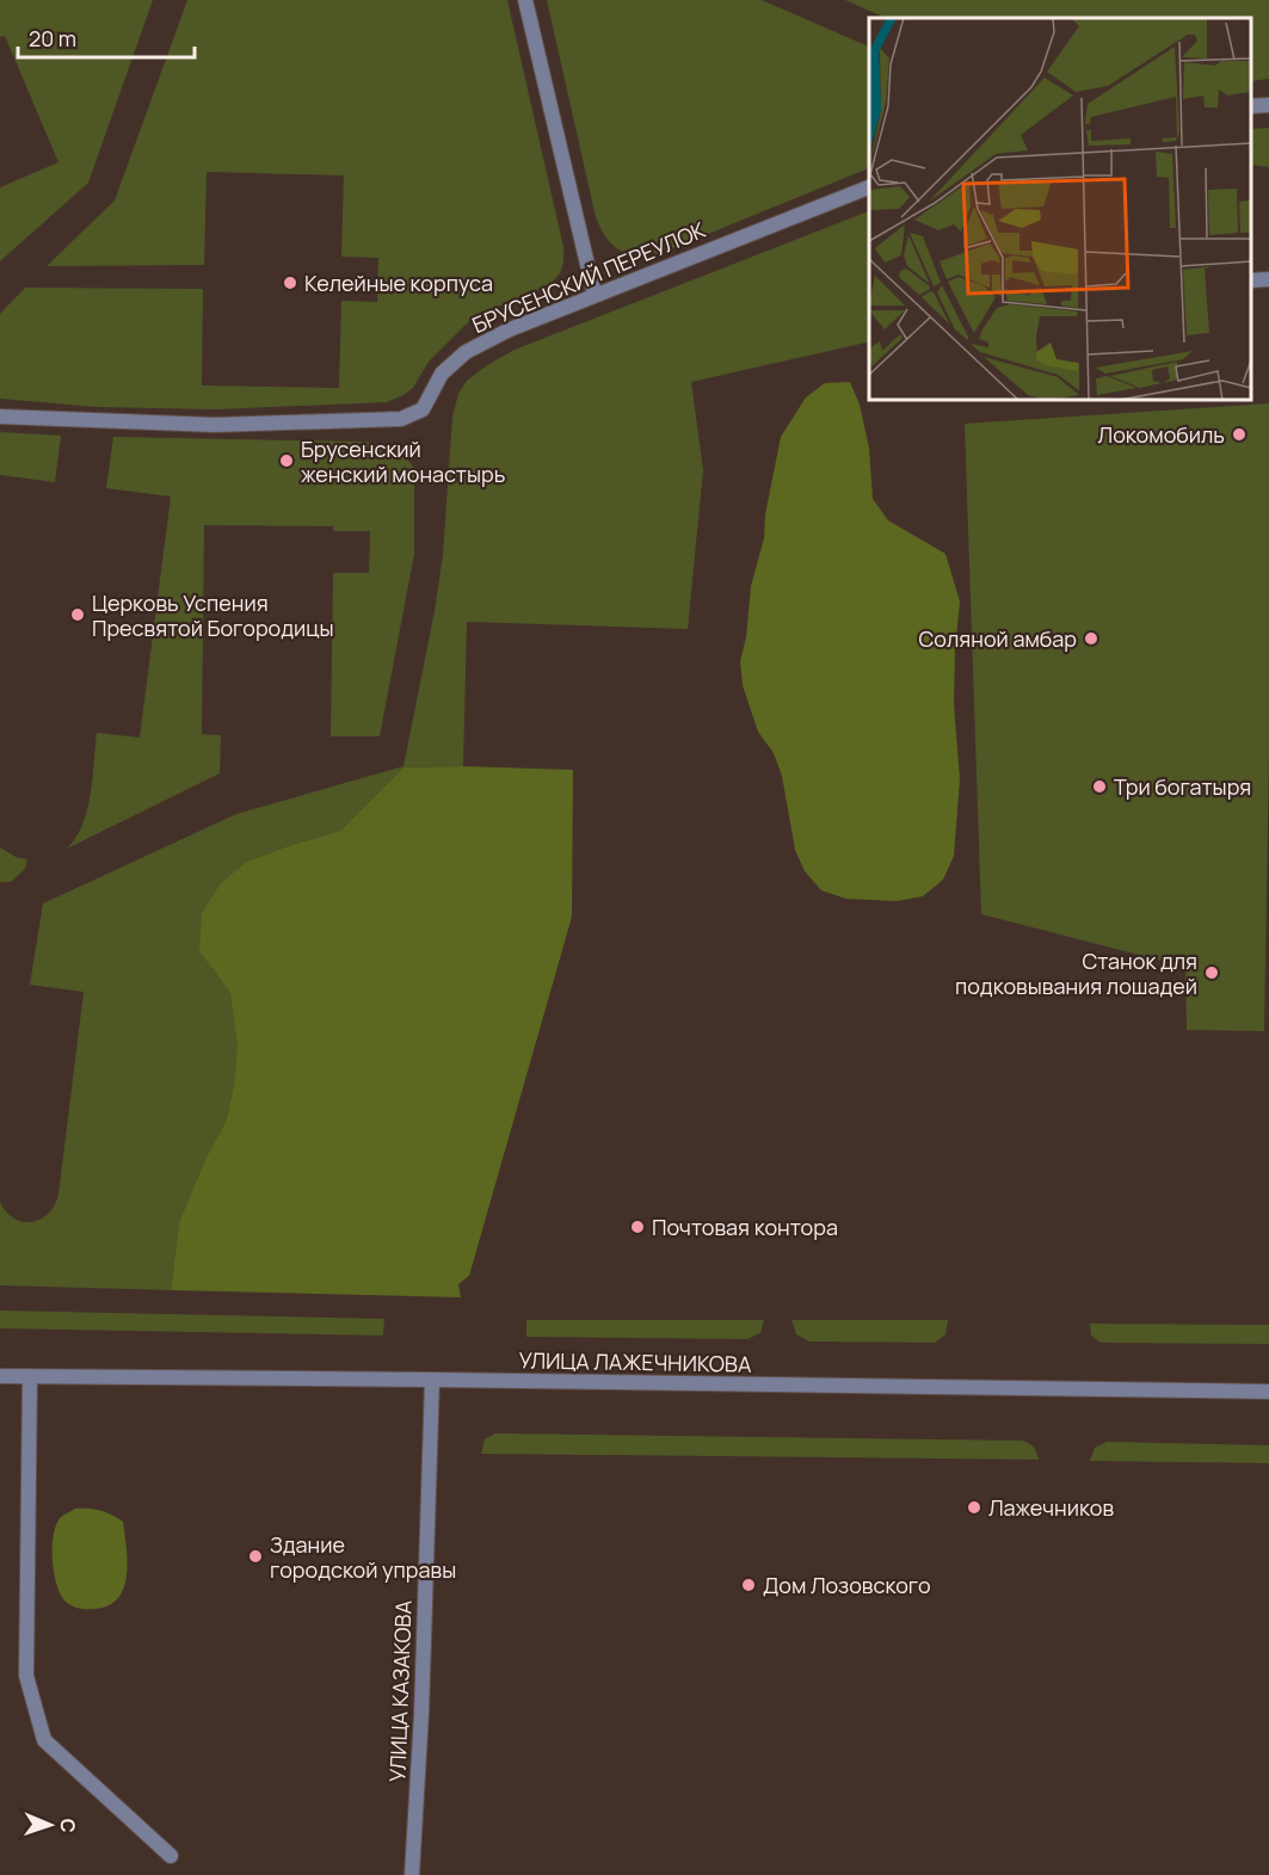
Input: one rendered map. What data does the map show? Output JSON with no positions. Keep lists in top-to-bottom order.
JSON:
{
  "streets": {
    "street": ["БРУСЕНСКИЙ ПЕРЕУЛОК", "УЛИЦА ЛАЖЕЧНИКОВА", "УЛИЦА КАЗАКОВА"]
  },
  "crossings": [
    ["УЛИЦА ЛАЖЕЧНИКОВА", "УЛИЦА КАЗАКОВА"]
  ],
  "places": [
    "Келейные корпуса",
    "Локомобиль",
    "Брусенский женский монастырь",
    "Церковь Успения Пресвятой Богородицы",
    "Соляной амбар",
    "Три богатыря",
    "Станок для подковывания лошадей",
    "Почтовая контора",
    "Лажечников",
    "Здание городской управы",
    "Дом Лозовского"
  ],
  "scale_bar": "20 m",
  "north": "right"
}
